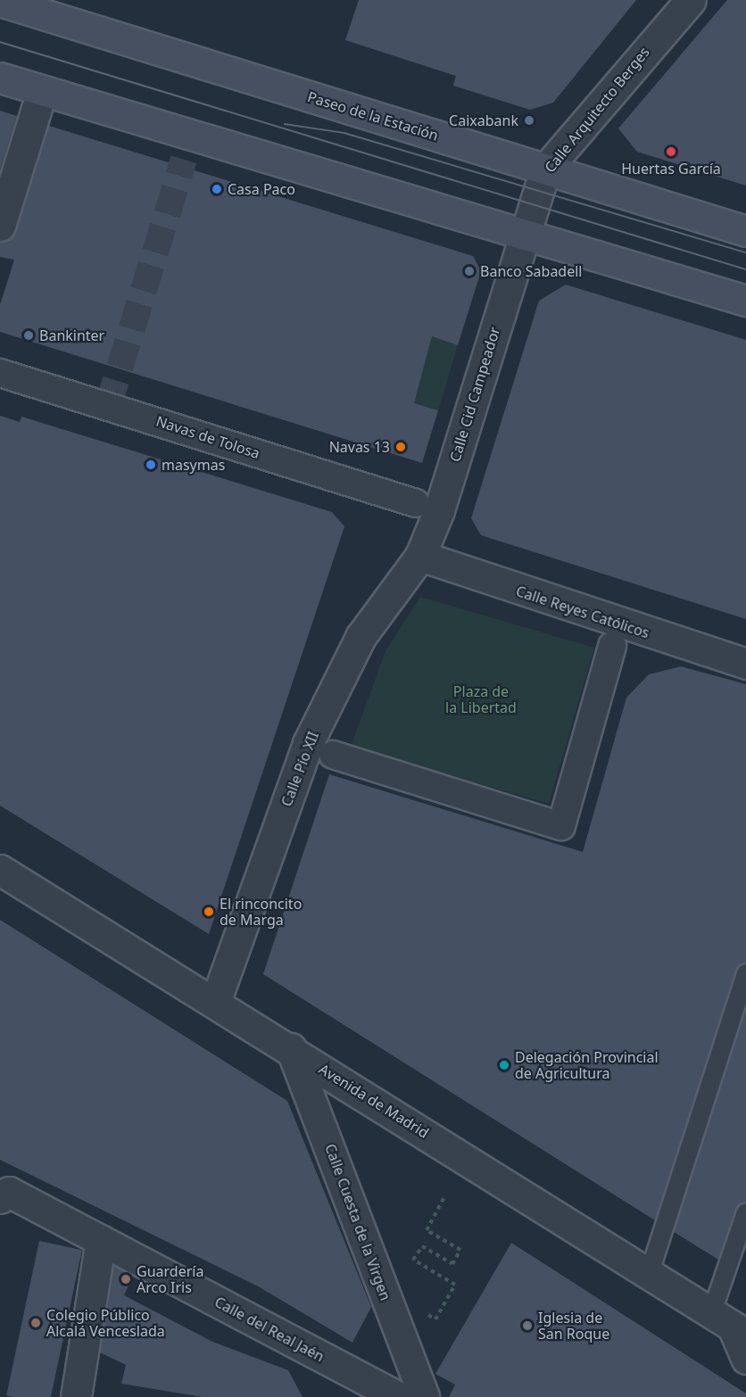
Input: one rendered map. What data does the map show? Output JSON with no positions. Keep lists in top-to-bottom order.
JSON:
{
  "streets": {
    "main road": ["Paseo de la Estación"],
    "street": [
      "Calle Arquitecto Berges",
      "Calle Cid Campeador",
      "Navas de Tolosa",
      "Calle Reyes Católicos",
      "Calle Pío XII",
      "Avenida de Madrid",
      "Calle Cuesta de la Virgen",
      "Calle del Real Jaén"
    ]
  },
  "crossings": [
    ["Calle Arquitecto Berges", "Paseo de la Estación"],
    ["Calle Arquitecto Berges", "Calle Cid Campeador"],
    ["Calle Cid Campeador", "Calle Reyes Católicos"],
    ["Calle Cid Campeador", "Calle Pío XII"],
    ["Calle Reyes Católicos", "Calle Pío XII"],
    ["Calle Pío XII", "Avenida de Madrid"],
    ["Avenida de Madrid", "Calle Cuesta de la Virgen"]
  ],
  "parks": ["Plaza de la Libertad"],
  "places": [
    "Caixabank",
    "Huertas García",
    "Casa Paco",
    "Banco Sabadell",
    "Bankinter",
    "Navas 13",
    "masymas",
    "El rinconcito de Marga",
    "Delegación Provincial de Agricultura",
    "Guardería Arco Iris",
    "Colegio Público Alcalá Venceslada",
    "Iglesia de San Roque"
  ]
}
